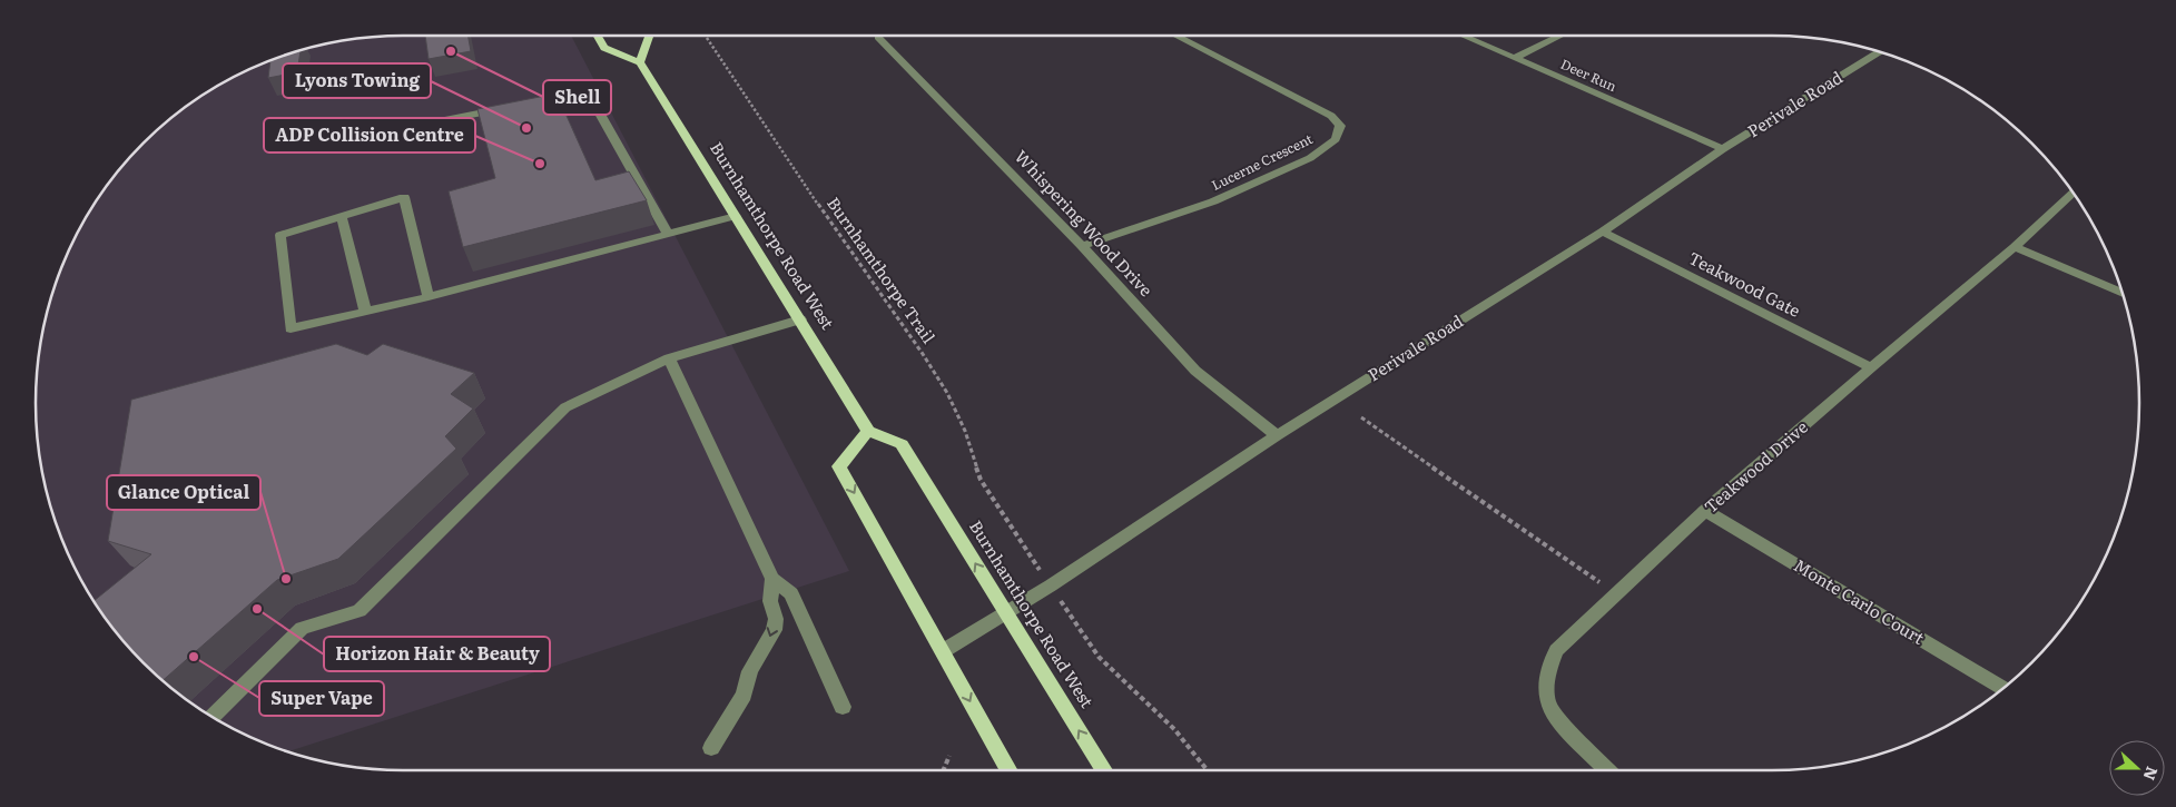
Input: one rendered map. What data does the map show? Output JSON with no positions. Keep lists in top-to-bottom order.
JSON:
{
  "streets": {
    "main road": ["Burnhamthorpe Road West"],
    "street": [
      "Deer Run",
      "Perivale Road",
      "Lucerne Crescent",
      "Whispering Wood Drive",
      "Teakwood Gate",
      "Teakwood Drive",
      "Monte Carlo Court"
    ],
    "path": ["Burnhamthorpe Trail"]
  },
  "crossings": [
    ["Deer Run", "Perivale Road"],
    ["Perivale Road", "Whispering Wood Drive"],
    ["Perivale Road", "Burnhamthorpe Road West"],
    ["Perivale Road", "Teakwood Gate"],
    ["Lucerne Crescent", "Whispering Wood Drive"],
    ["Teakwood Gate", "Teakwood Drive"],
    ["Teakwood Drive", "Monte Carlo Court"]
  ],
  "places": [
    "Shell",
    "Lyons Towing",
    "ADP Collision Centre",
    "Glance Optical",
    "Horizon Hair & Beauty",
    "Super Vape"
  ],
  "north": "right"
}
